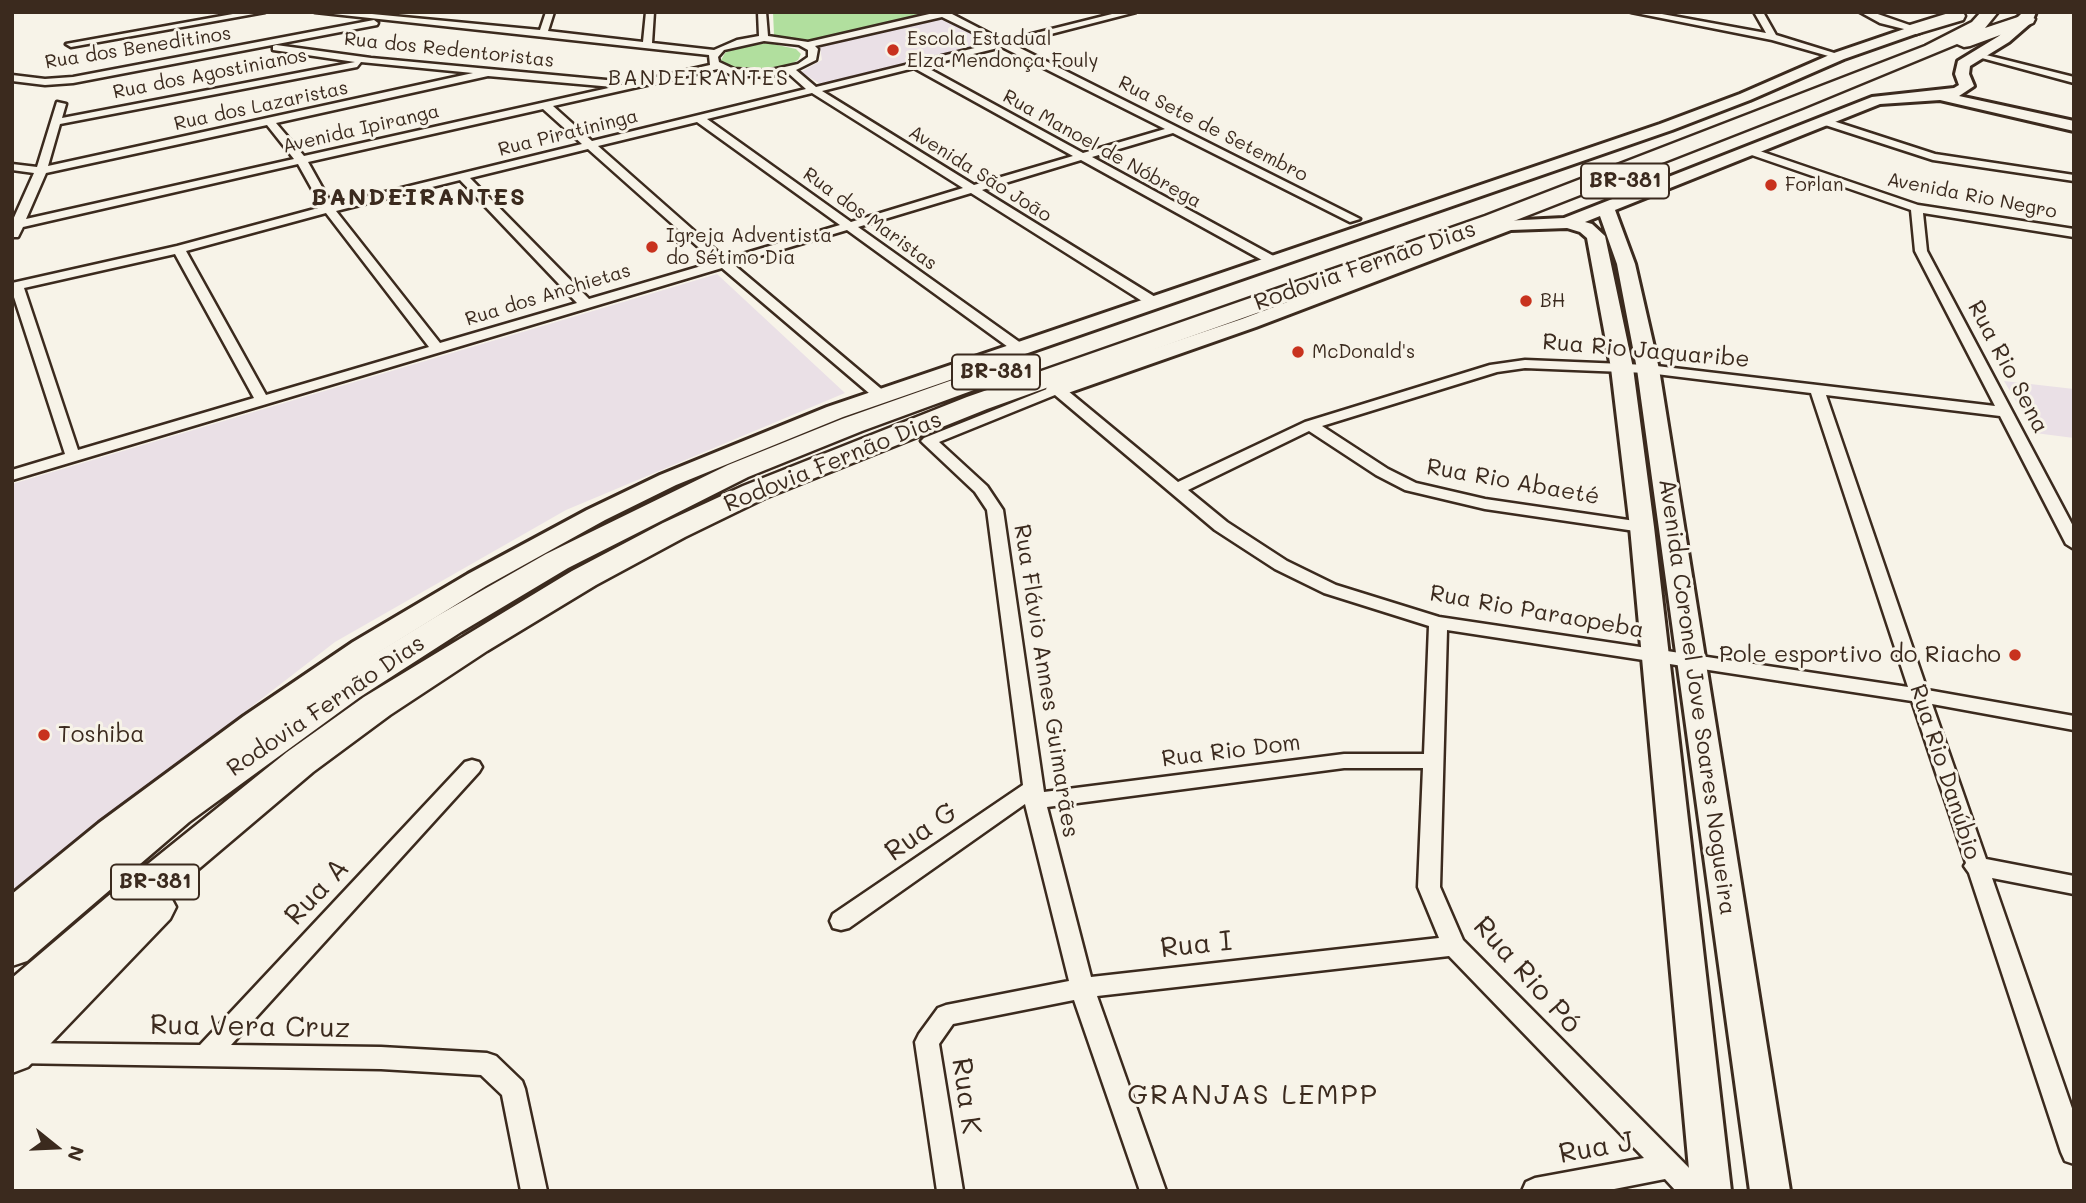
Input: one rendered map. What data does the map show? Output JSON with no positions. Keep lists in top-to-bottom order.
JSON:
{
  "streets": {
    "highway": ["BR-381", "Rodovia Fernão Dias"],
    "street": [
      "Rua dos Beneditinos",
      "Rua dos Redentoristas",
      "Rua dos Agostinianos",
      "Rua dos Lazaristas",
      "Avenida Ipiranga",
      "Rua Sete de Setembro",
      "Rua Piratininga",
      "Rua Manoel de Nóbrega",
      "Avenida São João",
      "Avenida Rio Negro",
      "Rua dos Maristas",
      "Rua dos Anchietas",
      "Rua Rio Jaquaribe",
      "Rua Rio Sena",
      "Rua Rio Abaeté",
      "Rua Rio Paraopeba",
      "Rua Flávio Annes Guimarães",
      "Avenida Coronel Jove Soares Nogueira",
      "Rua Rio Dom",
      "Rua Rio Danúbio",
      "Rua G",
      "Rua A",
      "Rua I",
      "Rua Rio Pó",
      "Rua Vera Cruz",
      "Rua K",
      "Rua J"
    ]
  },
  "crossings": [
    ["Rua dos Beneditinos", "Rua dos Redentoristas"],
    ["Rua dos Redentoristas", "Rua dos Agostinianos"],
    ["Rua dos Redentoristas", "Rua dos Lazaristas"],
    ["Rua dos Redentoristas", "Avenida Ipiranga"],
    ["Rua Sete de Setembro", "Rua Piratininga"],
    ["Rua Sete de Setembro", "Rua dos Anchietas"],
    ["Rua Piratininga", "Rua Manoel de Nóbrega"],
    ["Rua Piratininga", "Avenida São João"],
    ["Rua Piratininga", "Rua dos Maristas"],
    ["Rua Manoel de Nóbrega", "Rodovia Fernão Dias"],
    ["Rua Manoel de Nóbrega", "Rua dos Anchietas"],
    ["Avenida São João", "Rodovia Fernão Dias"],
    ["Avenida São João", "Rua dos Anchietas"],
    ["BR-381", "Rodovia Fernão Dias"],
    ["BR-381", "Rua Rio Paraopeba"],
    ["BR-381", "Rua Flávio Annes Guimarães"],
    ["BR-381", "Avenida Coronel Jove Soares Nogueira"],
    ["Avenida Rio Negro", "Rodovia Fernão Dias"],
    ["Avenida Rio Negro", "Rua Rio Sena"],
    ["Rua dos Maristas", "Rodovia Fernão Dias"],
    ["Rua dos Maristas", "Rua dos Anchietas"],
    ["Rodovia Fernão Dias", "Rua Rio Paraopeba"],
    ["Rodovia Fernão Dias", "Rua Flávio Annes Guimarães"],
    ["Rodovia Fernão Dias", "Avenida Coronel Jove Soares Nogueira"],
    ["Rua Rio Jaquaribe", "Rua Rio Sena"],
    ["Rua Rio Jaquaribe", "Rua Rio Abaeté"],
    ["Rua Rio Jaquaribe", "Rua Rio Paraopeba"],
    ["Rua Rio Jaquaribe", "Avenida Coronel Jove Soares Nogueira"],
    ["Rua Rio Jaquaribe", "Rua Rio Danúbio"],
    ["Rua Rio Abaeté", "Avenida Coronel Jove Soares Nogueira"],
    ["Rua Rio Paraopeba", "Avenida Coronel Jove Soares Nogueira"],
    ["Rua Rio Paraopeba", "Rua Rio Danúbio"],
    ["Rua Rio Paraopeba", "Rua Rio Pó"],
    ["Rua Flávio Annes Guimarães", "Rua Rio Dom"],
    ["Rua Flávio Annes Guimarães", "Rua G"],
    ["Rua Flávio Annes Guimarães", "Rua I"],
    ["Rua Rio Dom", "Rua G"],
    ["Rua Rio Dom", "Rua Rio Pó"],
    ["Rua A", "Rua Vera Cruz"],
    ["Rua I", "Rua Rio Pó"],
    ["Rua I", "Rua K"],
    ["Rua Rio Pó", "Rua J"]
  ],
  "districts": ["BANDEIRANTES", "BANDEIRANTES", "GRANJAS LEMPP"],
  "places": [
    "Escola Estadual Elza Mendonça Fouly",
    "Forlan",
    "Igreja Adventista do Sétimo Dia",
    "BH",
    "McDonald's",
    "Pole esportivo do Riacho",
    "Toshiba"
  ],
  "north": "right"
}
